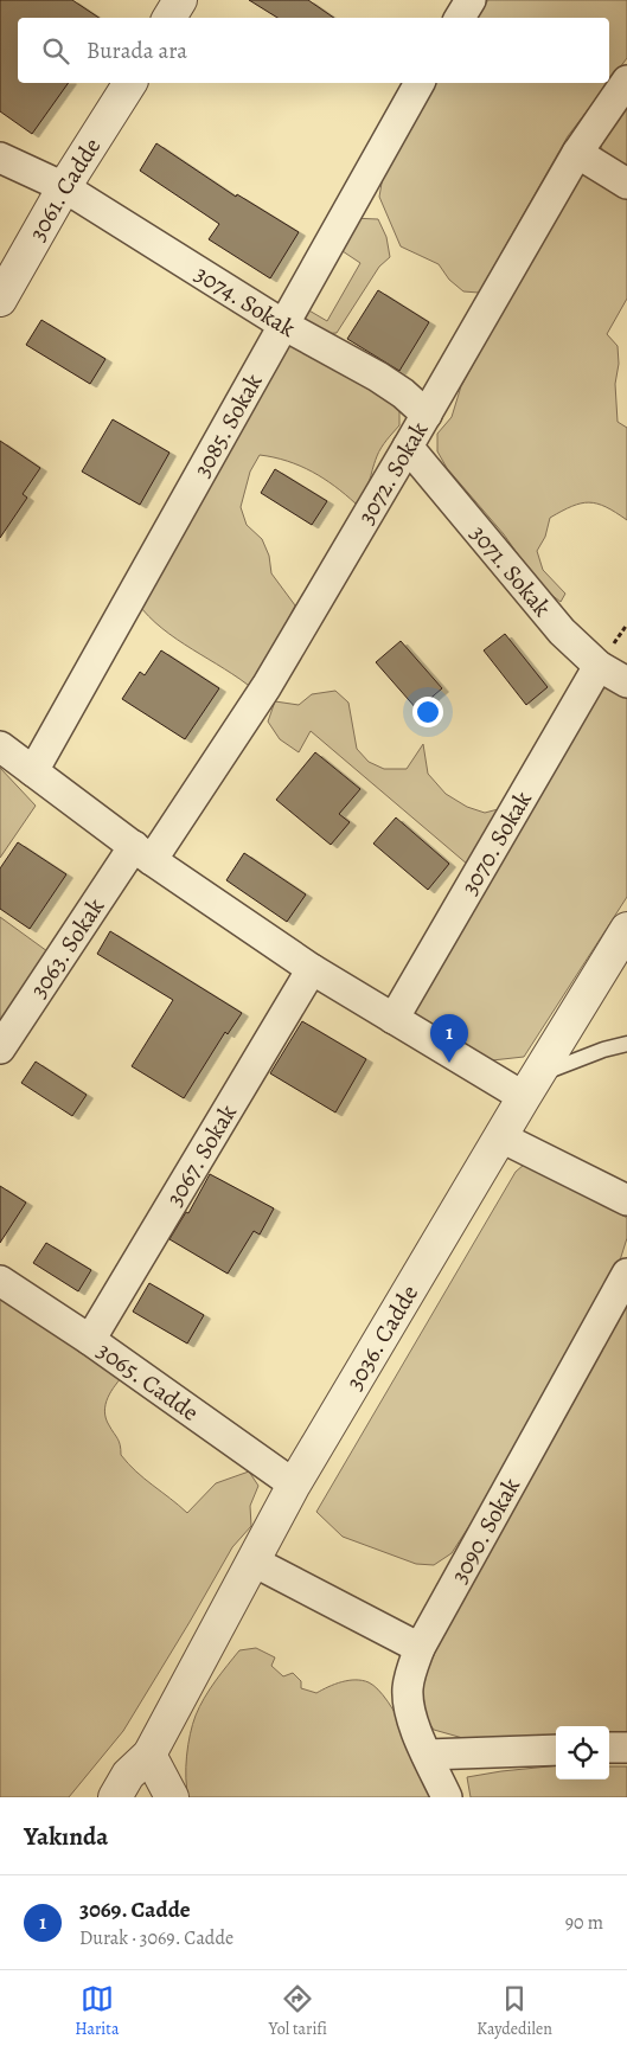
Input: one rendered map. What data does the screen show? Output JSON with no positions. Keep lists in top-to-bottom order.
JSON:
{
  "streets": {
    "street": [
      "3061. Cadde",
      "3074. Sokak",
      "3085. Sokak",
      "3072. Sokak",
      "3071. Sokak",
      "3070. Sokak",
      "3063. Sokak",
      "3067. Sokak",
      "3036. Cadde",
      "3065. Cadde",
      "3090. Sokak"
    ]
  },
  "crossings": [
    ["3061. Cadde", "3074. Sokak"],
    ["3074. Sokak", "3085. Sokak"],
    ["3074. Sokak", "3072. Sokak"],
    ["3072. Sokak", "3071. Sokak"],
    ["3072. Sokak", "3063. Sokak"],
    ["3071. Sokak", "3070. Sokak"],
    ["3067. Sokak", "3065. Cadde"],
    ["3036. Cadde", "3065. Cadde"]
  ],
  "page": {
    "search": "Burada ara",
    "pins": "1",
    "heading": "Yakında",
    "list": [
      {
        "mark": "1",
        "name": "3069. Cadde",
        "note": "Durak · 3069. Cadde",
        "value": "90 m"
      }
    ],
    "nav": ["Harita", "Yol tarifi", "Kaydedilen"]
  }
}
